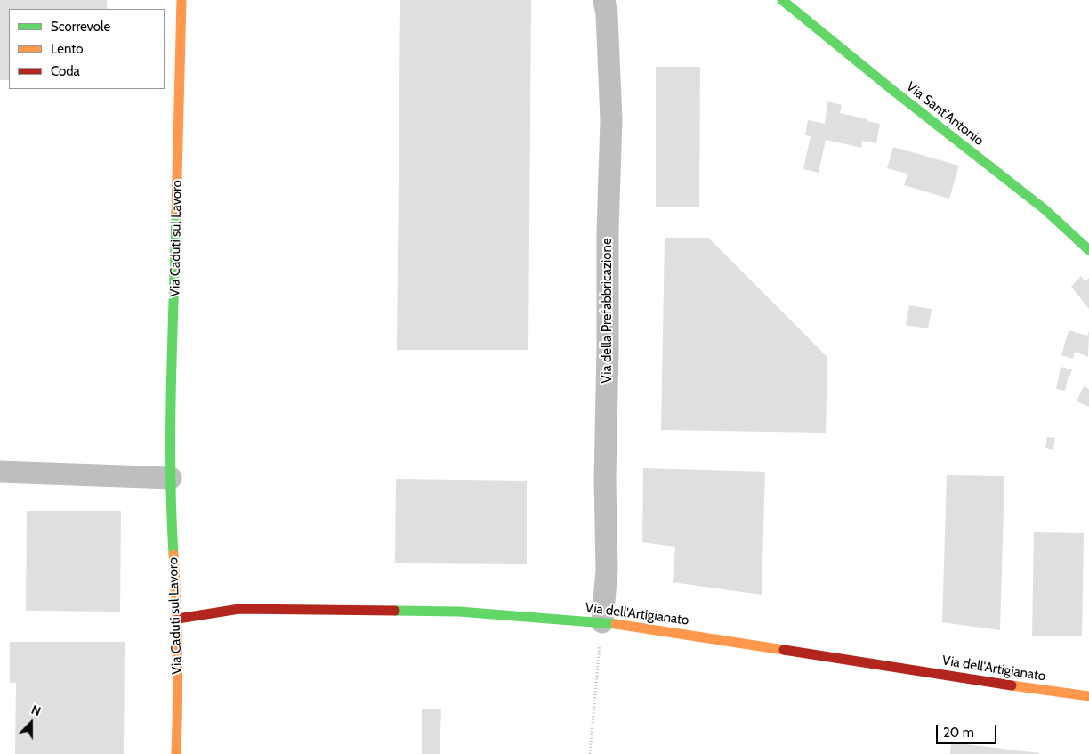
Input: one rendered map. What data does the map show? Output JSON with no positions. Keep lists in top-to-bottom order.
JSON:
{
  "streets": {
    "street": [
      "Via Sant'Antonio",
      "Via Caduti sul Lavoro",
      "Via della Prefabbricazione",
      "Via dell'Artigianato"
    ]
  },
  "crossings": [
    ["Via Caduti sul Lavoro", "Via dell'Artigianato"],
    ["Via della Prefabbricazione", "Via dell'Artigianato"]
  ],
  "legend": ["Scorrevole", "Lento", "Coda"],
  "scale_bar": "20 m",
  "north": "top"
}
